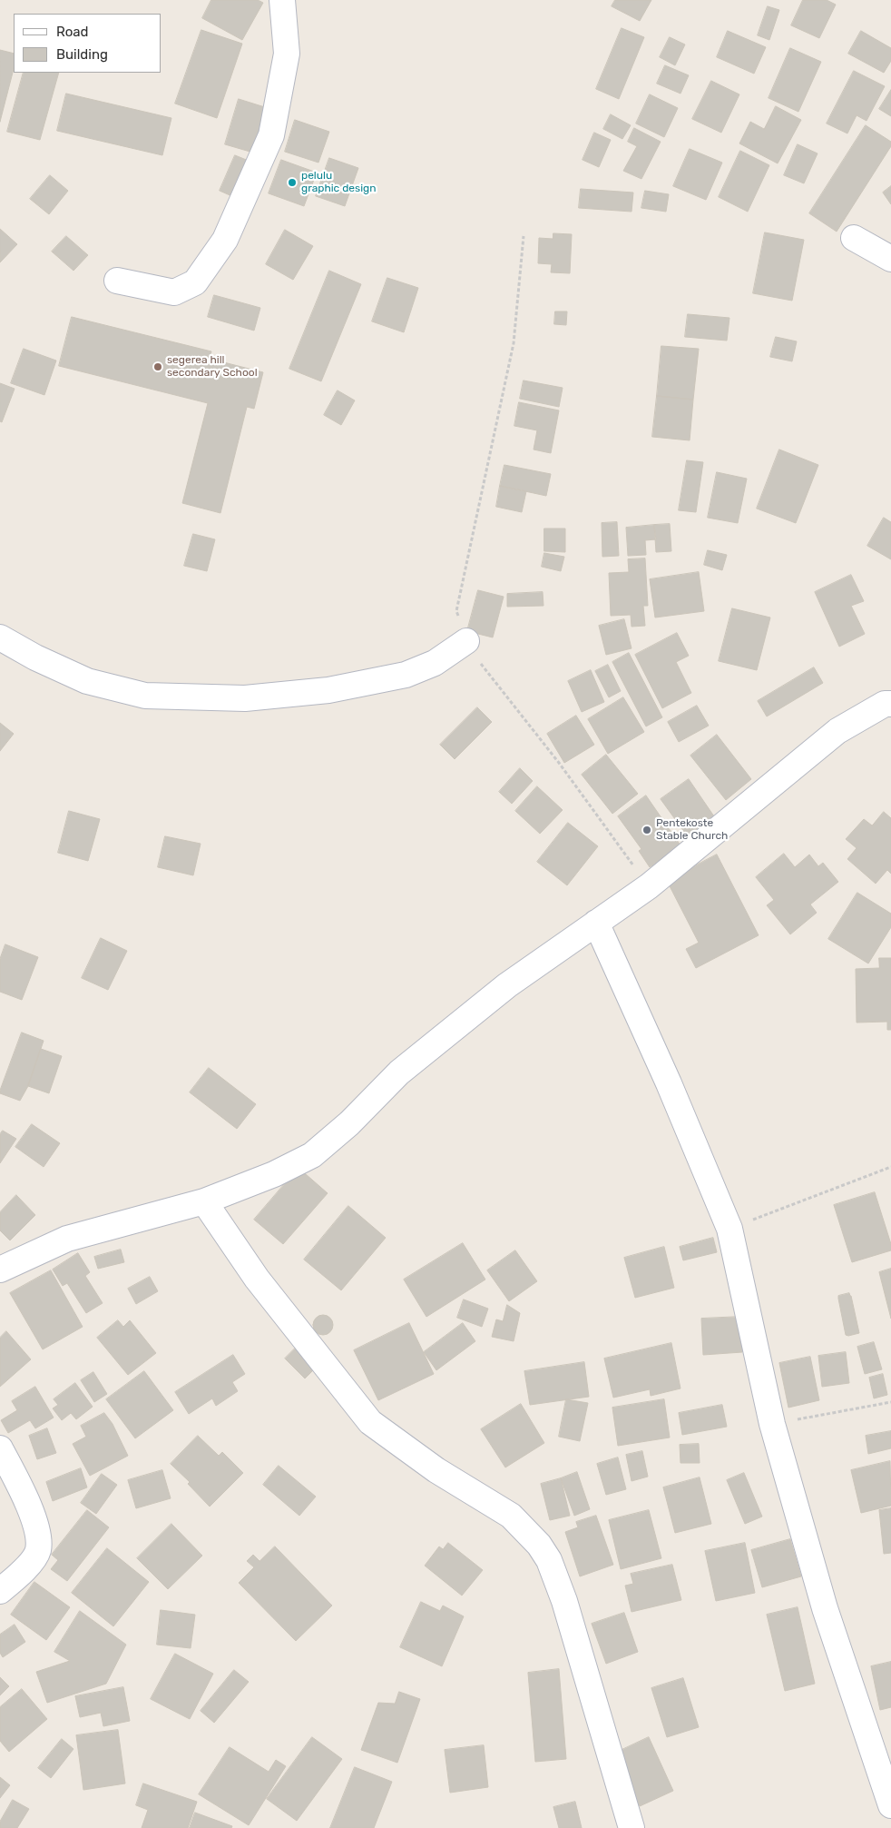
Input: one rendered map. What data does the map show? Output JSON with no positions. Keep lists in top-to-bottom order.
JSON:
{
  "places": ["pelulu graphic design", "segerea hill secondary School", "Pentekoste Stable Church"],
  "legend": ["Road", "Building"]
}
